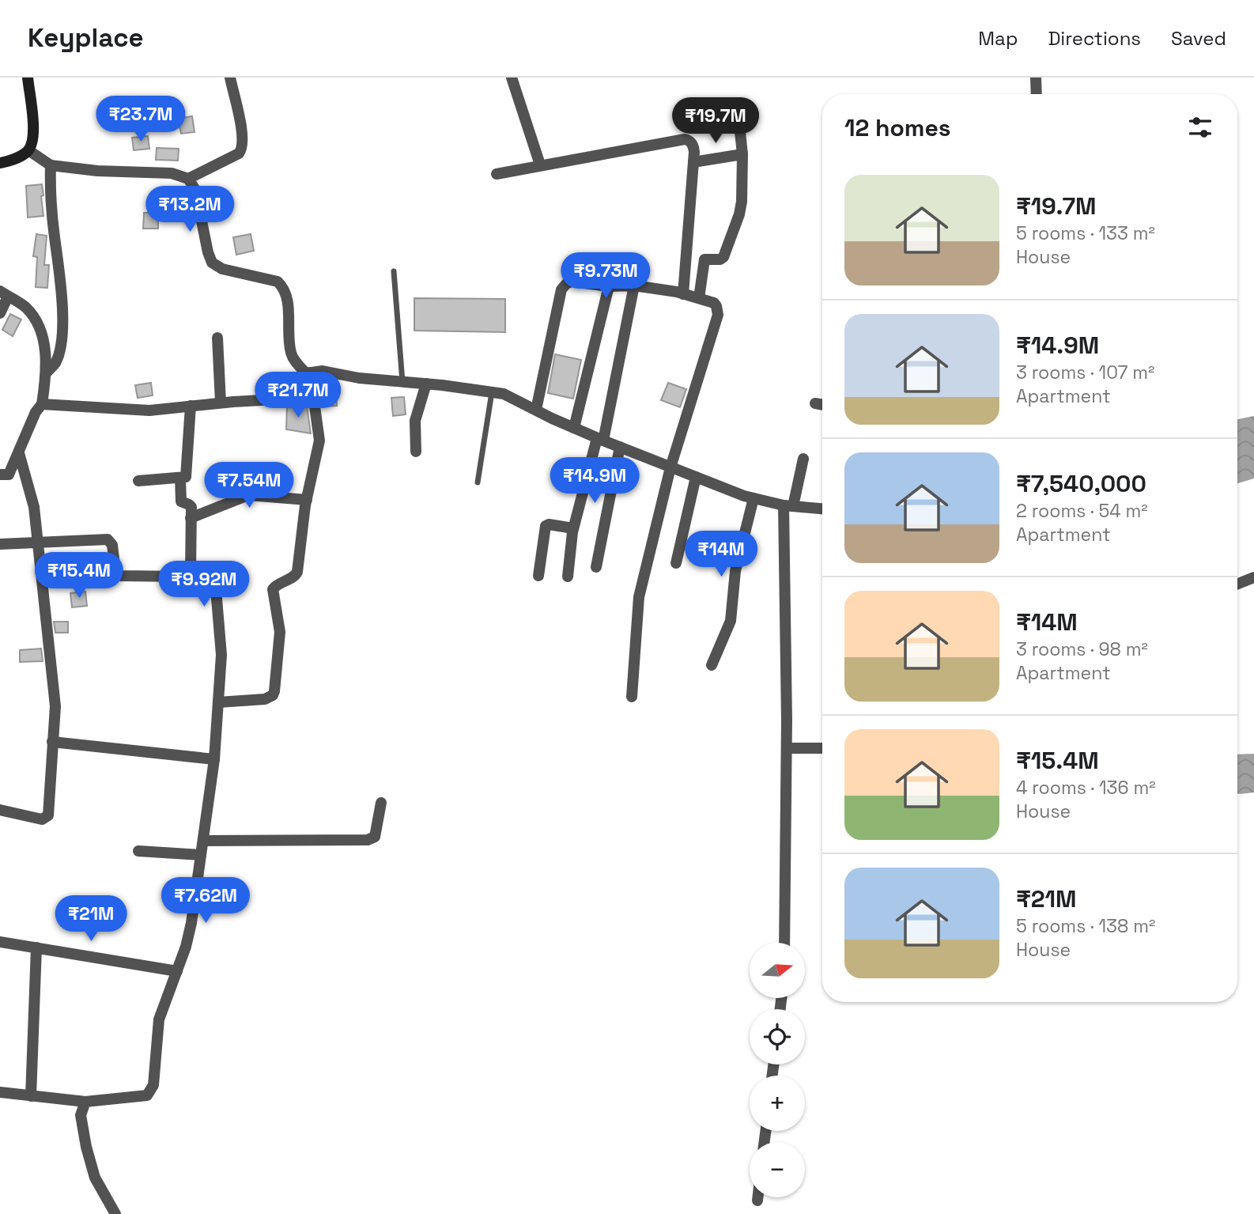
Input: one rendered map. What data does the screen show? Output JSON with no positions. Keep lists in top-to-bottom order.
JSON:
{
  "north": "right",
  "page": {
    "header": "Keyplace",
    "nav": ["Map", "Directions", "Saved"],
    "heading": "12 homes",
    "price": [
      "₹23.7M",
      "₹19.7M",
      "₹13.2M",
      "₹9.73M",
      "₹21.7M",
      "₹14.9M",
      "₹7.54M",
      "₹14M",
      "₹15.4M",
      "₹9.92M",
      "₹7.62M",
      "₹21M"
    ],
    "list": [
      {
        "name": "₹19.7M",
        "note": "5 rooms · 133 m² · House"
      },
      {
        "name": "₹14.9M",
        "note": "3 rooms · 107 m² · Apartment"
      },
      {
        "name": "₹7,540,000",
        "note": "2 rooms · 54 m² · Apartment"
      },
      {
        "name": "₹14M",
        "note": "3 rooms · 98 m² · Apartment"
      },
      {
        "name": "₹15.4M",
        "note": "4 rooms · 136 m² · House"
      },
      {
        "name": "₹21M",
        "note": "5 rooms · 138 m² · House"
      }
    ],
    "map_buttons": ["+", "−"]
  }
}
